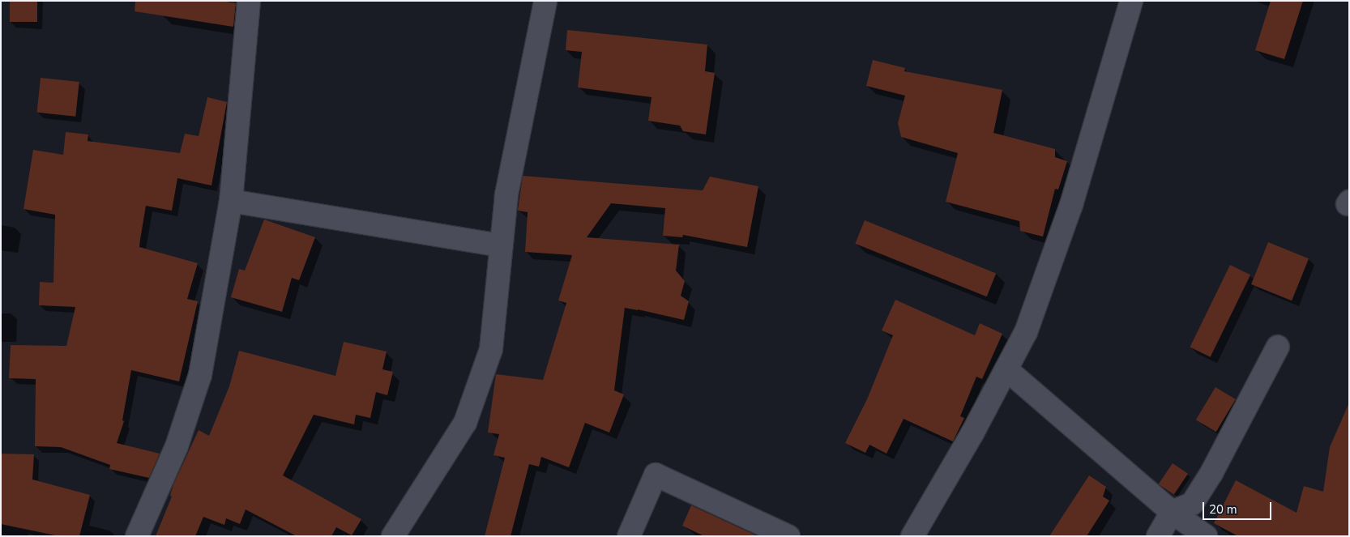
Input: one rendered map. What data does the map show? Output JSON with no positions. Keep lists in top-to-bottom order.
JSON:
{
  "scale_bar": "20 m"
}
